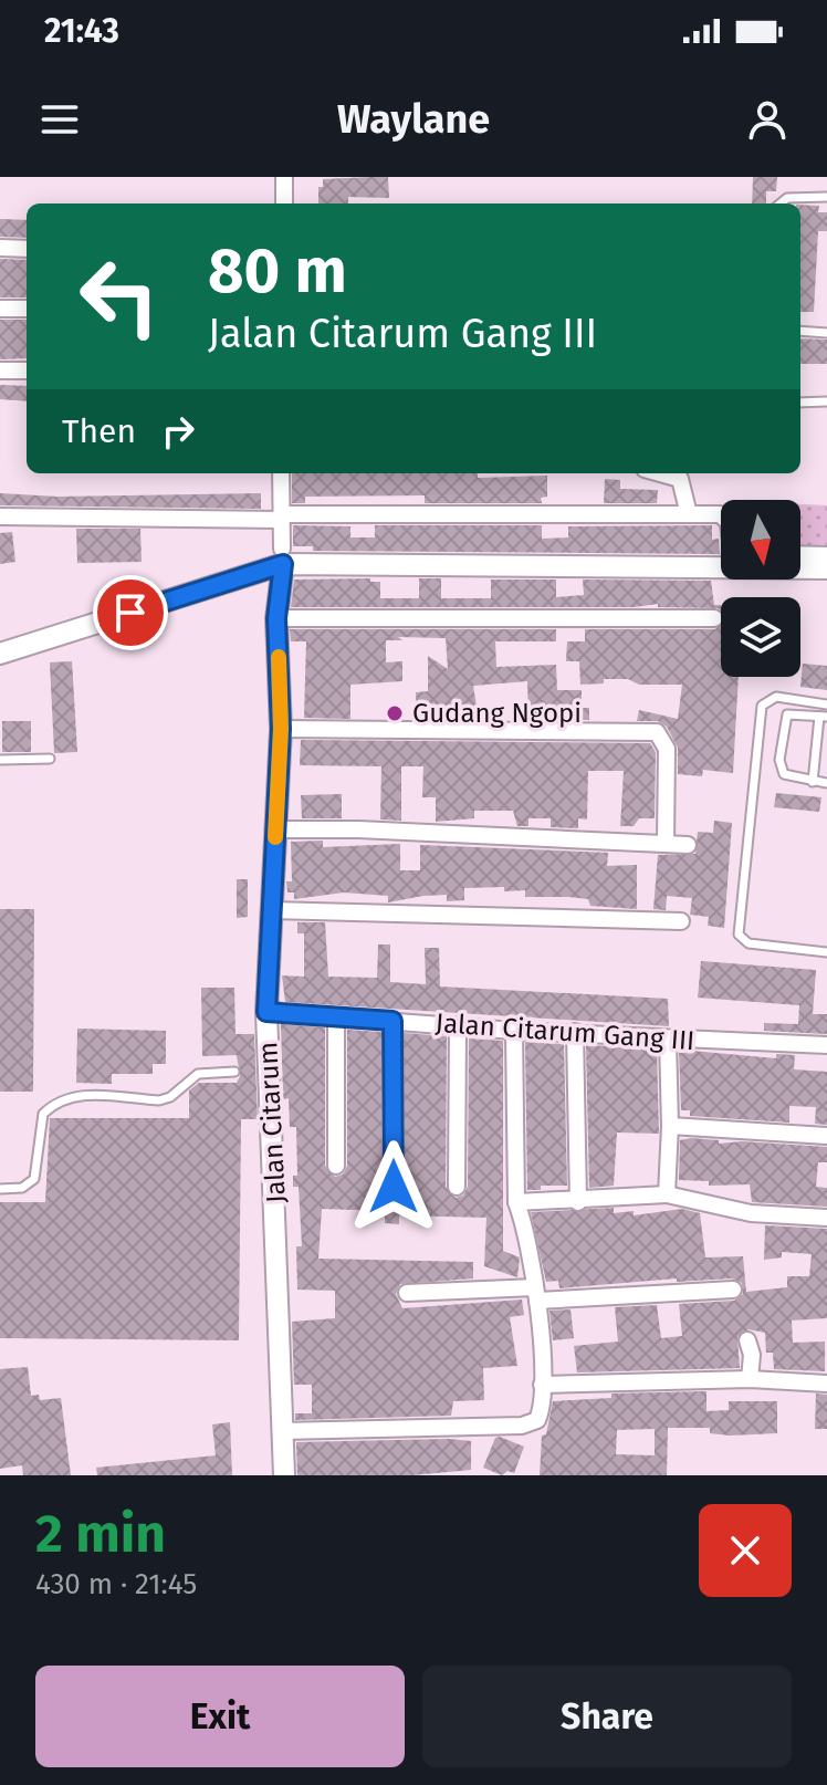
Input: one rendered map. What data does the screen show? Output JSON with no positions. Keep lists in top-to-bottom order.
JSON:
{
  "streets": {
    "street": ["Jalan Citarum Gang III", "Jalan Citarum"]
  },
  "crossings": [
    ["Jalan Citarum Gang III", "Jalan Citarum"]
  ],
  "places": ["Gudang Ngopi"],
  "north": "bottom",
  "page": {
    "status": "21:43",
    "header": "Waylane",
    "turn": ["80 m", "Jalan Citarum Gang III"],
    "then": "Then",
    "heading": ["2 min", "430 m · 21:45"],
    "buttons": ["Exit", "Share"]
  }
}
